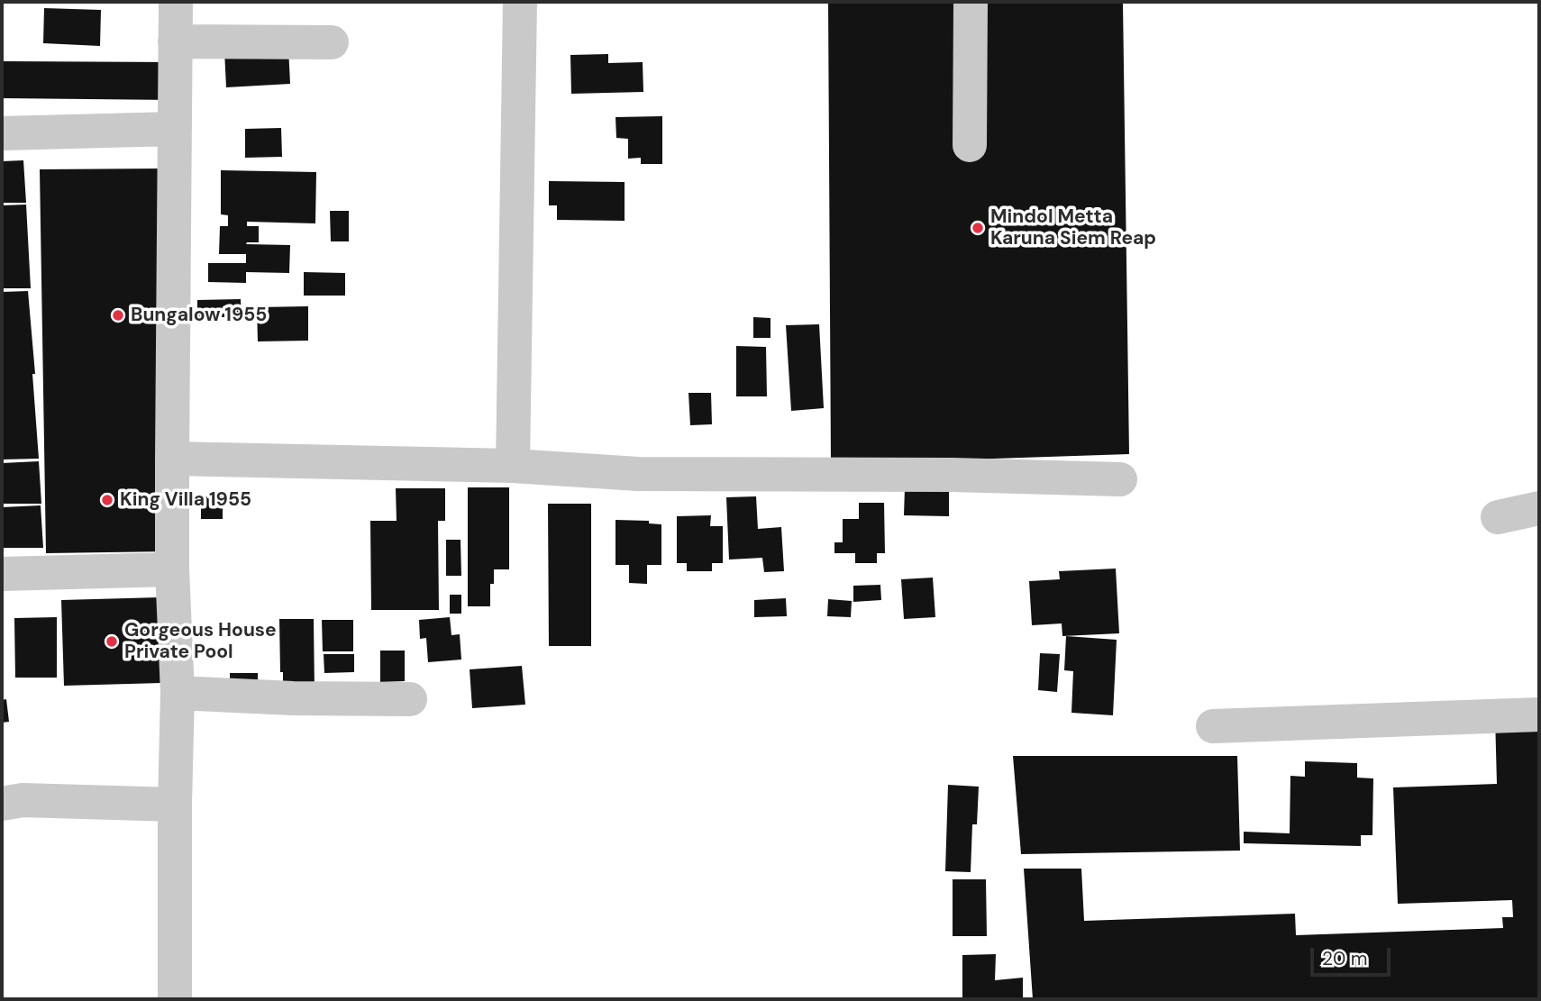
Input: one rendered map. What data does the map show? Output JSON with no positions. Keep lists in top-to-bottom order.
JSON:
{
  "places": [
    "Mindol Metta Karuna Siem Reap",
    "Bungalow 1955",
    "King Villa 1955",
    "Gorgeous House Private Pool"
  ],
  "scale_bar": "20 m"
}
